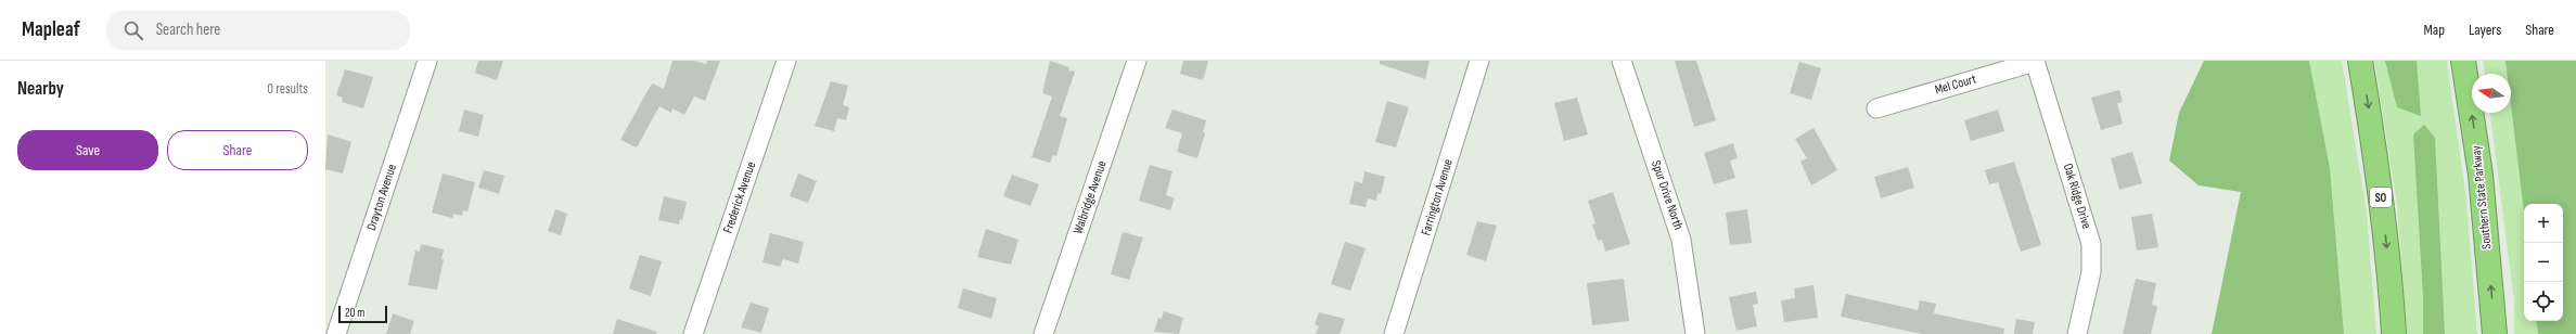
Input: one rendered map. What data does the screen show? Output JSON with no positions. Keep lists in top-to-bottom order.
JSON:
{
  "streets": {
    "highway": ["SO", "Southern State Parkway"],
    "street": [
      "Mel Court",
      "Spur Drive North",
      "Oak Ridge Drive",
      "Drayton Avenue",
      "Frederick Avenue",
      "Walbridge Avenue",
      "Farrington Avenue"
    ]
  },
  "crossings": [
    ["Mel Court", "Oak Ridge Drive"]
  ],
  "scale_bar": "20 m",
  "north": "left",
  "page": {
    "header": "Mapleaf",
    "search": "Search here",
    "nav": ["Map", "Layers", "Share"],
    "heading": ["Nearby", "0 results"],
    "buttons": ["Save", "Share"],
    "map_buttons": ["+", "−"],
    "scale": "20 m"
  }
}
